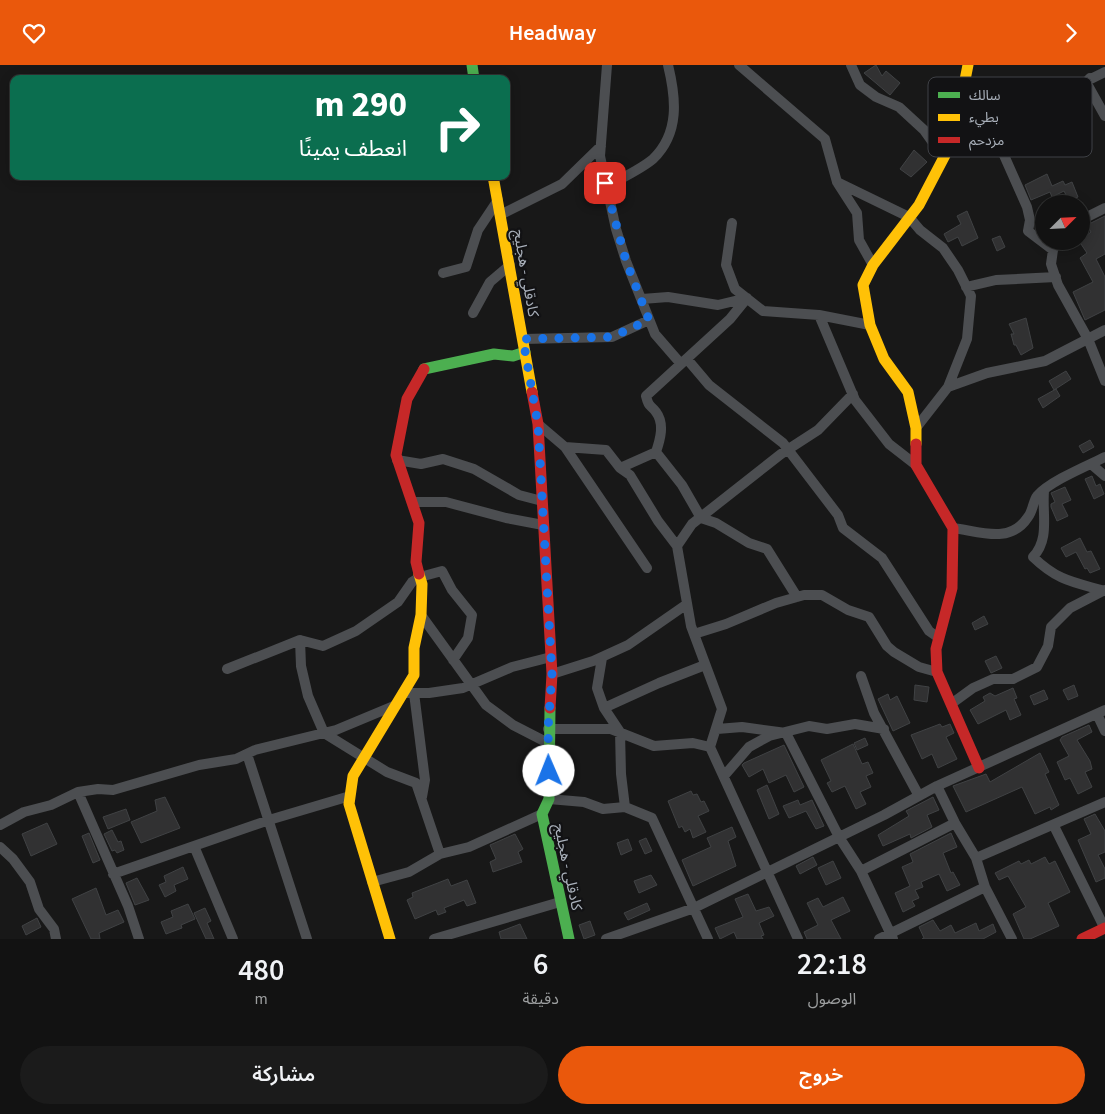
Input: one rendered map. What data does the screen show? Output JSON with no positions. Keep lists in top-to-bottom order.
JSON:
{
  "streets": {
    "street": ["كادقلي - هجليج"]
  },
  "legend": ["سالك", "بطيء", "مزدحم"],
  "north": "top right",
  "page": {
    "header": "Headway",
    "turn": ["290 m", "انعطف يمينًا"],
    "eta": [
      "22:18",
      "الوصول",
      "6",
      "دقيقة",
      "480",
      "m"
    ],
    "buttons": ["خروج", "مشاركة"]
  }
}
